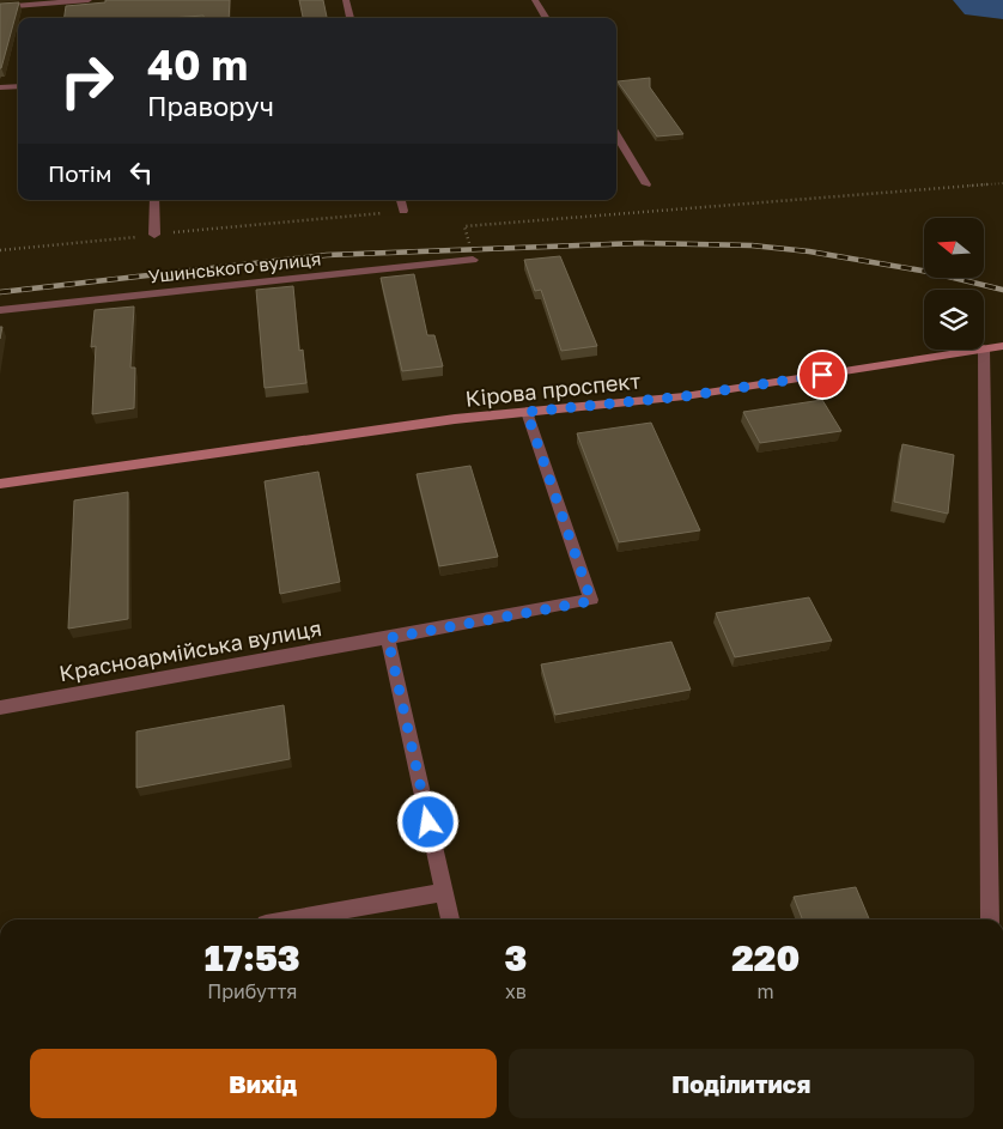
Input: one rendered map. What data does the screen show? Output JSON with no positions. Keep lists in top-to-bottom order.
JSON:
{
  "streets": {
    "street": ["Ушинського вулиця", "Кірова проспект", "Красноармійська вулиця"]
  },
  "crossings": [
    ["Кірова проспект", "Красноармійська вулиця"]
  ],
  "north": "left",
  "page": {
    "turn": ["40 m", "Праворуч"],
    "then": "Потім",
    "eta": [
      "17:53",
      "Прибуття",
      "3",
      "хв",
      "220",
      "m"
    ],
    "buttons": ["Вихід", "Поділитися"]
  }
}
